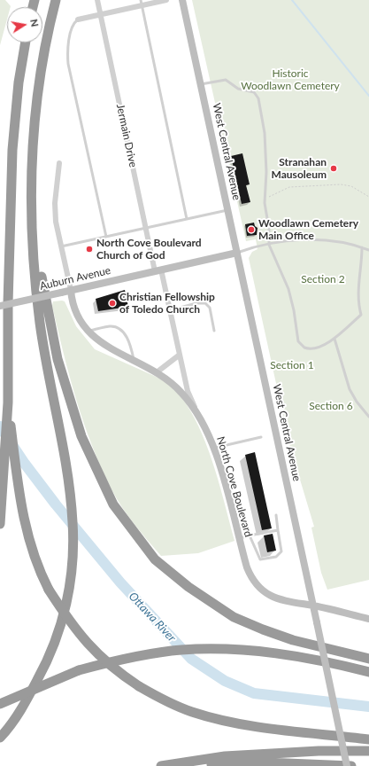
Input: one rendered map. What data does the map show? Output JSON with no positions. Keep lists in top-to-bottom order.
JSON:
{
  "streets": {
    "main road": ["West Central Avenue", "Auburn Avenue", "North Cove Boulevard"],
    "street": ["Jermain Drive"]
  },
  "crossings": [
    ["Jermain Drive", "Auburn Avenue"],
    ["Jermain Drive", "North Cove Boulevard"],
    ["West Central Avenue", "Auburn Avenue"],
    ["West Central Avenue", "North Cove Boulevard"],
    ["Auburn Avenue", "North Cove Boulevard"]
  ],
  "water": ["Ottawa River"],
  "parks": [
    "Historic Woodlawn Cemetery",
    "Section 2",
    "Section 1",
    "Section 6"
  ],
  "places": [
    "Stranahan Mausoleum",
    "Woodlawn Cemetery Main Office",
    "North Cove Boulevard Church of God",
    "Christian Fellowship of Toledo Church"
  ],
  "north": "right"
}
